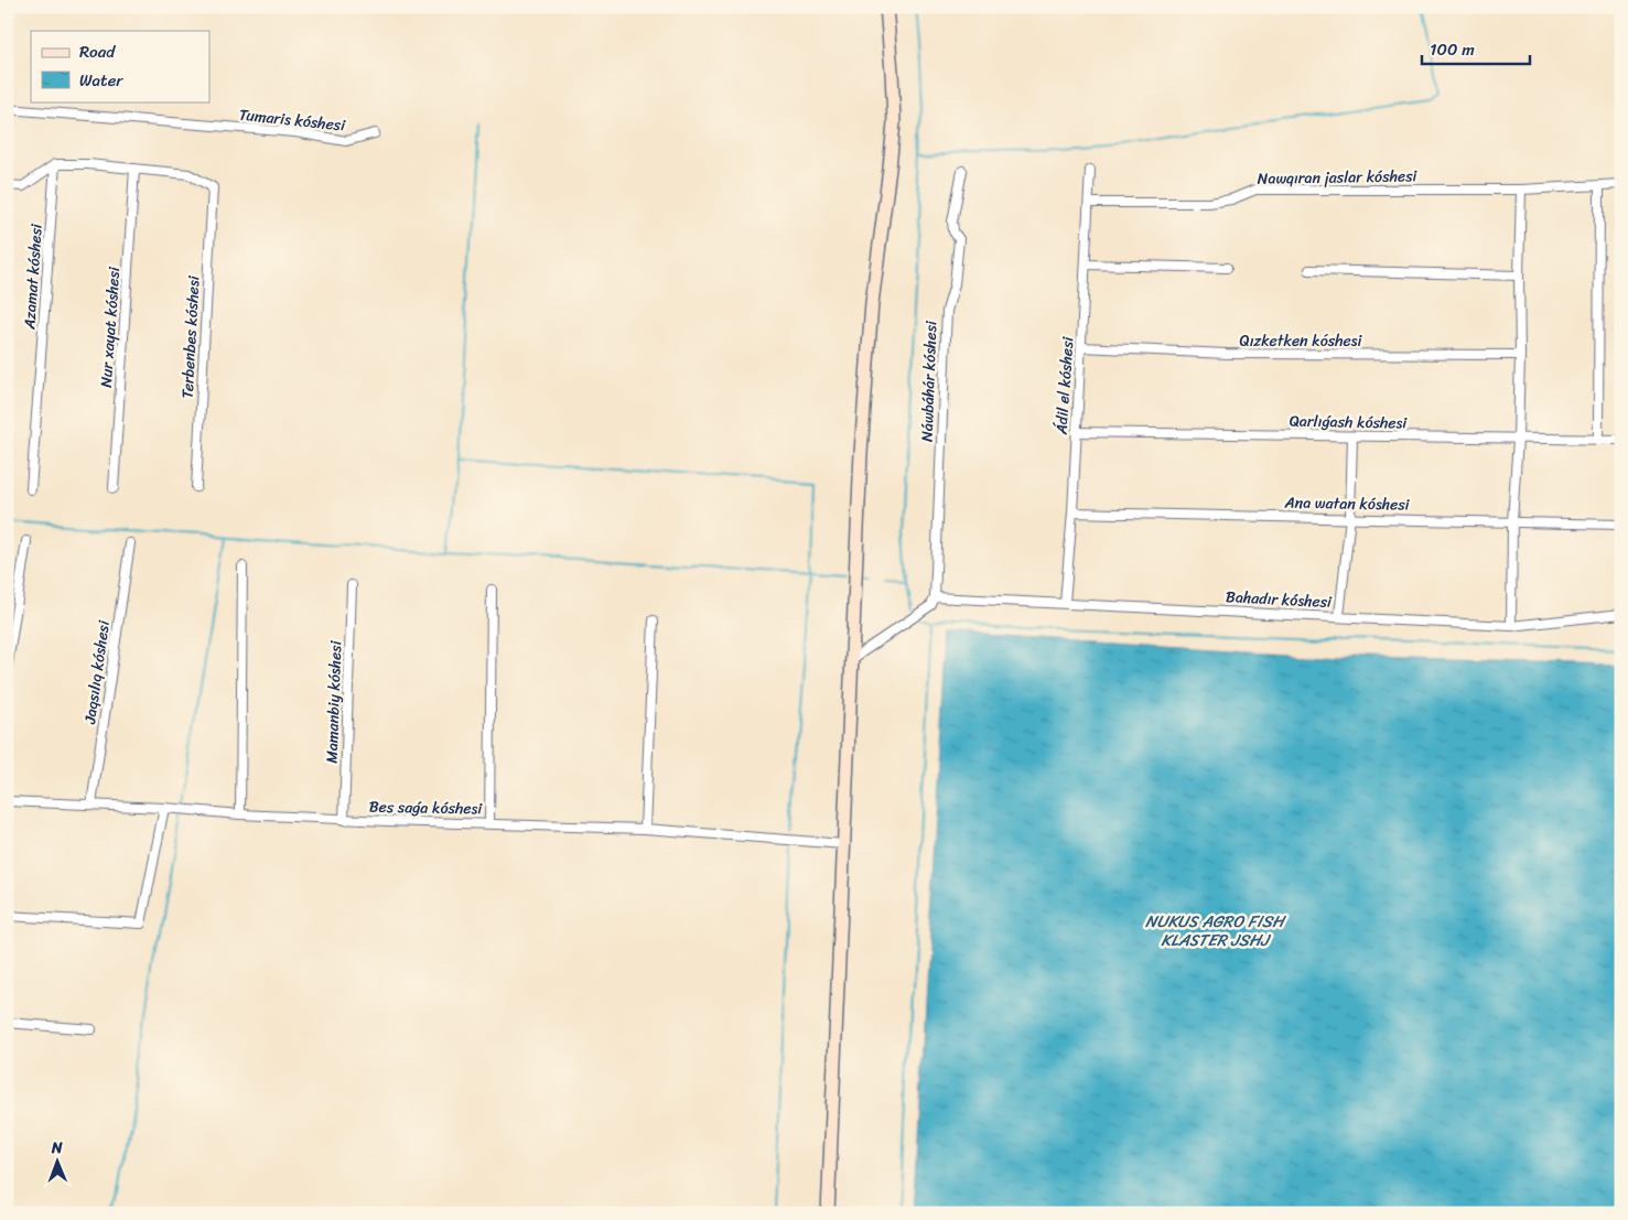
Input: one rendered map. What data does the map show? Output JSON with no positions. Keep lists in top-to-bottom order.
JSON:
{
  "streets": {
    "street": [
      "Tumaris kóshesi",
      "Nawqıran jaslar kóshesi",
      "Azamat kóshesi",
      "Nur xayat kóshesi",
      "Terbenbes kóshesi",
      "Qızketken kóshesi",
      "Náwbáhár kóshesi",
      "Ádil el kóshesi",
      "Qarlıǵash kóshesi",
      "Ana watan kóshesi",
      "Bahadır kóshesi",
      "Jaqsılıq kóshesi",
      "Mamanbiy kóshesi",
      "Bes saǵa kóshesi"
    ]
  },
  "crossings": [
    ["Nawqıran jaslar kóshesi", "Ádil el kóshesi"],
    ["Nur xayat kóshesi", "Terbenbes kóshesi"],
    ["Qızketken kóshesi", "Ádil el kóshesi"],
    ["Náwbáhár kóshesi", "Bahadır kóshesi"],
    ["Ádil el kóshesi", "Qarlıǵash kóshesi"],
    ["Ádil el kóshesi", "Ana watan kóshesi"],
    ["Ádil el kóshesi", "Bahadır kóshesi"],
    ["Jaqsılıq kóshesi", "Bes saǵa kóshesi"],
    ["Mamanbiy kóshesi", "Bes saǵa kóshesi"]
  ],
  "water": ["NUKUS AGRO FISH KLASTER JSHJ"],
  "legend": ["Road", "Water"],
  "scale_bar": "100 m",
  "north": "top"
}
